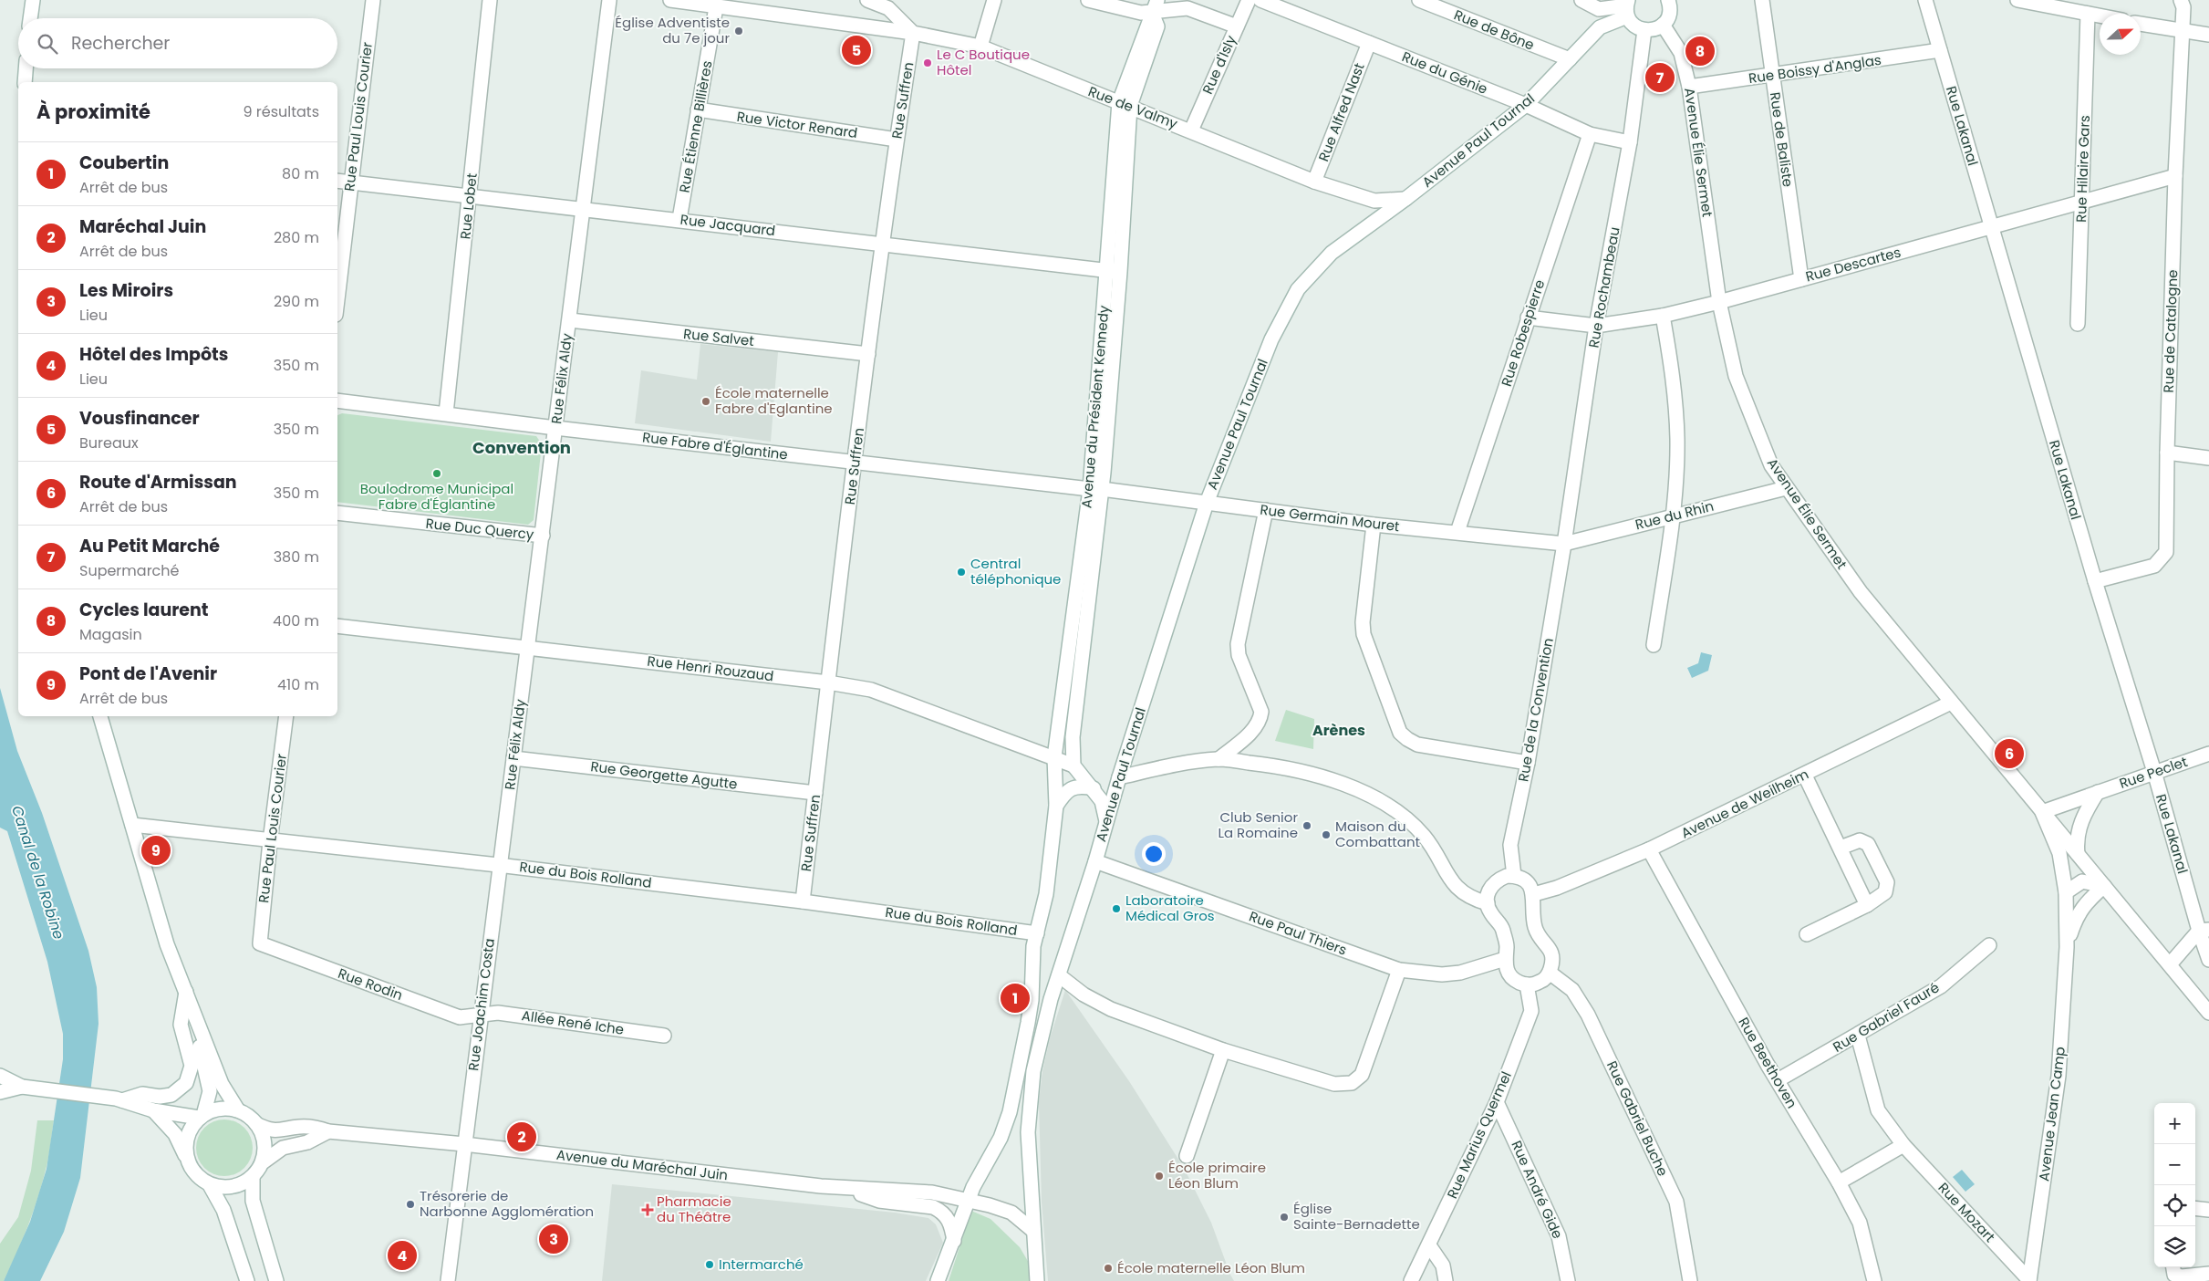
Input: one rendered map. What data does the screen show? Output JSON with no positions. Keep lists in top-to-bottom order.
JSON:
{
  "streets": {
    "street": [
      "Rue de Bône",
      "Rue d'Isly",
      "Rue Boissy d'Anglas",
      "Rue du Génie",
      "Rue Suffren",
      "Rue de Valmy",
      "Rue Alfred Nast",
      "Rue Paul Louis Courier",
      "Rue Victor Renard",
      "Rue Lakanal",
      "Rue Étienne Billières",
      "Rue de Baliste",
      "Avenue Paul Tournal",
      "Avenue Élie Sermet",
      "Rue Hilaire Gars",
      "Rue Lobet",
      "Rue Jacquard",
      "Rue Descartes",
      "Rue Rochambeau",
      "Rue de Catalogne",
      "Rue Robespierre",
      "Rue Salvet",
      "Rue Félix Aldy",
      "Avenue du Président Kennedy",
      "Rue Fabre d'Églantine",
      "Rue du Rhin",
      "Rue Germain Mouret",
      "Rue Duc Quercy",
      "Rue Henri Rouzaud",
      "Rue de la Convention",
      "Rue Peclet",
      "Rue Georgette Agutte",
      "Avenue de Weilheim",
      "Rue du Bois Rolland",
      "Rue Paul Thiers",
      "Rue Rodin",
      "Rue Joachim Costa",
      "Rue Gabriel Fauré",
      "Allée René Iche",
      "Rue Beethoven",
      "Avenue Jean Camp",
      "Rue Gabriel Buche",
      "Rue Marius Quermel",
      "Avenue du Maréchal Juin",
      "Rue André Gide",
      "Rue Mozart"
    ]
  },
  "crossings": [
    ["Rue de Bône", "Avenue Paul Tournal"],
    ["Rue d'Isly", "Rue de Valmy"],
    ["Rue Boissy d'Anglas", "Rue Lakanal"],
    ["Rue Boissy d'Anglas", "Rue de Baliste"],
    ["Rue Boissy d'Anglas", "Avenue Élie Sermet"],
    ["Rue du Génie", "Rue Alfred Nast"],
    ["Rue du Génie", "Avenue Paul Tournal"],
    ["Rue du Génie", "Rue Rochambeau"],
    ["Rue du Génie", "Rue Robespierre"],
    ["Rue Suffren", "Rue de Valmy"],
    ["Rue Suffren", "Rue Victor Renard"],
    ["Rue Suffren", "Rue Jacquard"],
    ["Rue Suffren", "Rue Salvet"],
    ["Rue Suffren", "Rue Fabre d'Églantine"],
    ["Rue Suffren", "Rue Henri Rouzaud"],
    ["Rue Suffren", "Rue Georgette Agutte"],
    ["Rue Suffren", "Rue du Bois Rolland"],
    ["Rue de Valmy", "Rue Alfred Nast"],
    ["Rue de Valmy", "Rue Étienne Billières"],
    ["Rue de Valmy", "Avenue Paul Tournal"],
    ["Rue de Valmy", "Avenue du Président Kennedy"],
    ["Rue Paul Louis Courier", "Rue Jacquard"],
    ["Rue Paul Louis Courier", "Rue du Bois Rolland"],
    ["Rue Paul Louis Courier", "Rue Rodin"],
    ["Rue Victor Renard", "Rue Étienne Billières"],
    ["Rue Lakanal", "Rue Descartes"],
    ["Rue Lakanal", "Rue de Catalogne"],
    ["Rue Lakanal", "Rue Peclet"],
    ["Rue Étienne Billières", "Rue Jacquard"],
    ["Rue de Baliste", "Rue Descartes"],
    ["Avenue Paul Tournal", "Rue Germain Mouret"],
    ["Avenue Paul Tournal", "Rue Paul Thiers"],
    ["Avenue Paul Tournal", "Avenue du Maréchal Juin"],
    ["Avenue Élie Sermet", "Rue Descartes"],
    ["Avenue Élie Sermet", "Rue du Rhin"],
    ["Avenue Élie Sermet", "Rue Peclet"],
    ["Avenue Élie Sermet", "Avenue de Weilheim"],
    ["Avenue Élie Sermet", "Avenue Jean Camp"],
    ["Rue Hilaire Gars", "Rue Descartes"],
    ["Rue Lobet", "Rue Jacquard"],
    ["Rue Lobet", "Rue Fabre d'Églantine"],
    ["Rue Jacquard", "Rue Félix Aldy"],
    ["Rue Jacquard", "Avenue du Président Kennedy"],
    ["Rue Descartes", "Rue Rochambeau"],
    ["Rue Descartes", "Rue de Catalogne"],
    ["Rue Descartes", "Rue Robespierre"],
    ["Rue Rochambeau", "Rue du Rhin"],
    ["Rue Rochambeau", "Rue Germain Mouret"],
    ["Rue Rochambeau", "Rue de la Convention"],
    ["Rue Robespierre", "Rue Germain Mouret"],
    ["Rue Salvet", "Rue Félix Aldy"],
    ["Rue Félix Aldy", "Rue Fabre d'Églantine"],
    ["Rue Félix Aldy", "Rue Duc Quercy"],
    ["Rue Félix Aldy", "Rue Henri Rouzaud"],
    ["Rue Félix Aldy", "Rue Georgette Agutte"],
    ["Rue Félix Aldy", "Rue du Bois Rolland"],
    ["Rue Félix Aldy", "Rue Joachim Costa"],
    ["Avenue du Président Kennedy", "Rue Fabre d'Églantine"],
    ["Avenue du Président Kennedy", "Rue Germain Mouret"],
    ["Avenue du Président Kennedy", "Rue Henri Rouzaud"],
    ["Avenue du Président Kennedy", "Rue du Bois Rolland"],
    ["Avenue du Président Kennedy", "Avenue du Maréchal Juin"],
    ["Rue Fabre d'Églantine", "Rue Germain Mouret"],
    ["Rue du Rhin", "Rue Germain Mouret"],
    ["Rue du Rhin", "Rue de la Convention"],
    ["Rue Germain Mouret", "Rue de la Convention"],
    ["Rue Peclet", "Avenue Jean Camp"],
    ["Avenue de Weilheim", "Rue Beethoven"],
    ["Rue du Bois Rolland", "Rue Joachim Costa"],
    ["Rue Rodin", "Rue Joachim Costa"],
    ["Rue Rodin", "Allée René Iche"],
    ["Rue Joachim Costa", "Allée René Iche"],
    ["Rue Joachim Costa", "Avenue du Maréchal Juin"],
    ["Rue Gabriel Fauré", "Rue Beethoven"],
    ["Rue Gabriel Fauré", "Rue Mozart"],
    ["Avenue Jean Camp", "Rue Mozart"],
    ["Rue Marius Quermel", "Rue André Gide"]
  ],
  "districts": ["Convention", "Arènes"],
  "water": ["Canal de la Robine"],
  "places": {
    "other": [
      "Église Adventiste du 7e jour",
      "Le C Boutique Hôtel",
      "École maternelle Fabre d'Eglantine",
      "Boulodrome Municipal Fabre d'Églantine",
      "Central téléphonique",
      "Club Senior La Romaine",
      "Maison du Combattant",
      "Laboratoire Médical Gros",
      "École primaire Léon Blum",
      "Trésorerie de Narbonne Agglomération",
      "Église Sainte-Bernadette",
      "Intermarché",
      "École maternelle Léon Blum"
    ],
    "health": ["Pharmacie du Théâtre"]
  },
  "north": "right",
  "page": {
    "search": "Rechercher",
    "pins": [
      "5",
      "8",
      "7",
      "6",
      "9",
      "1",
      "2",
      "3",
      "4"
    ],
    "heading": ["À proximité", "9 résultats"],
    "list": [
      {
        "mark": "1",
        "name": "Coubertin",
        "note": "Arrêt de bus",
        "value": "80 m"
      },
      {
        "mark": "2",
        "name": "Maréchal Juin",
        "note": "Arrêt de bus",
        "value": "280 m"
      },
      {
        "mark": "3",
        "name": "Les Miroirs",
        "note": "Lieu",
        "value": "290 m"
      },
      {
        "mark": "4",
        "name": "Hôtel des Impôts",
        "note": "Lieu",
        "value": "350 m"
      },
      {
        "mark": "5",
        "name": "Vousfinancer",
        "note": "Bureaux",
        "value": "350 m"
      },
      {
        "mark": "6",
        "name": "Route d'Armissan",
        "note": "Arrêt de bus",
        "value": "350 m"
      },
      {
        "mark": "7",
        "name": "Au Petit Marché",
        "note": "Supermarché",
        "value": "380 m"
      },
      {
        "mark": "8",
        "name": "Cycles laurent",
        "note": "Magasin",
        "value": "400 m"
      },
      {
        "mark": "9",
        "name": "Pont de l'Avenir",
        "note": "Arrêt de bus",
        "value": "410 m"
      }
    ],
    "map_buttons": ["+", "−"]
  }
}
